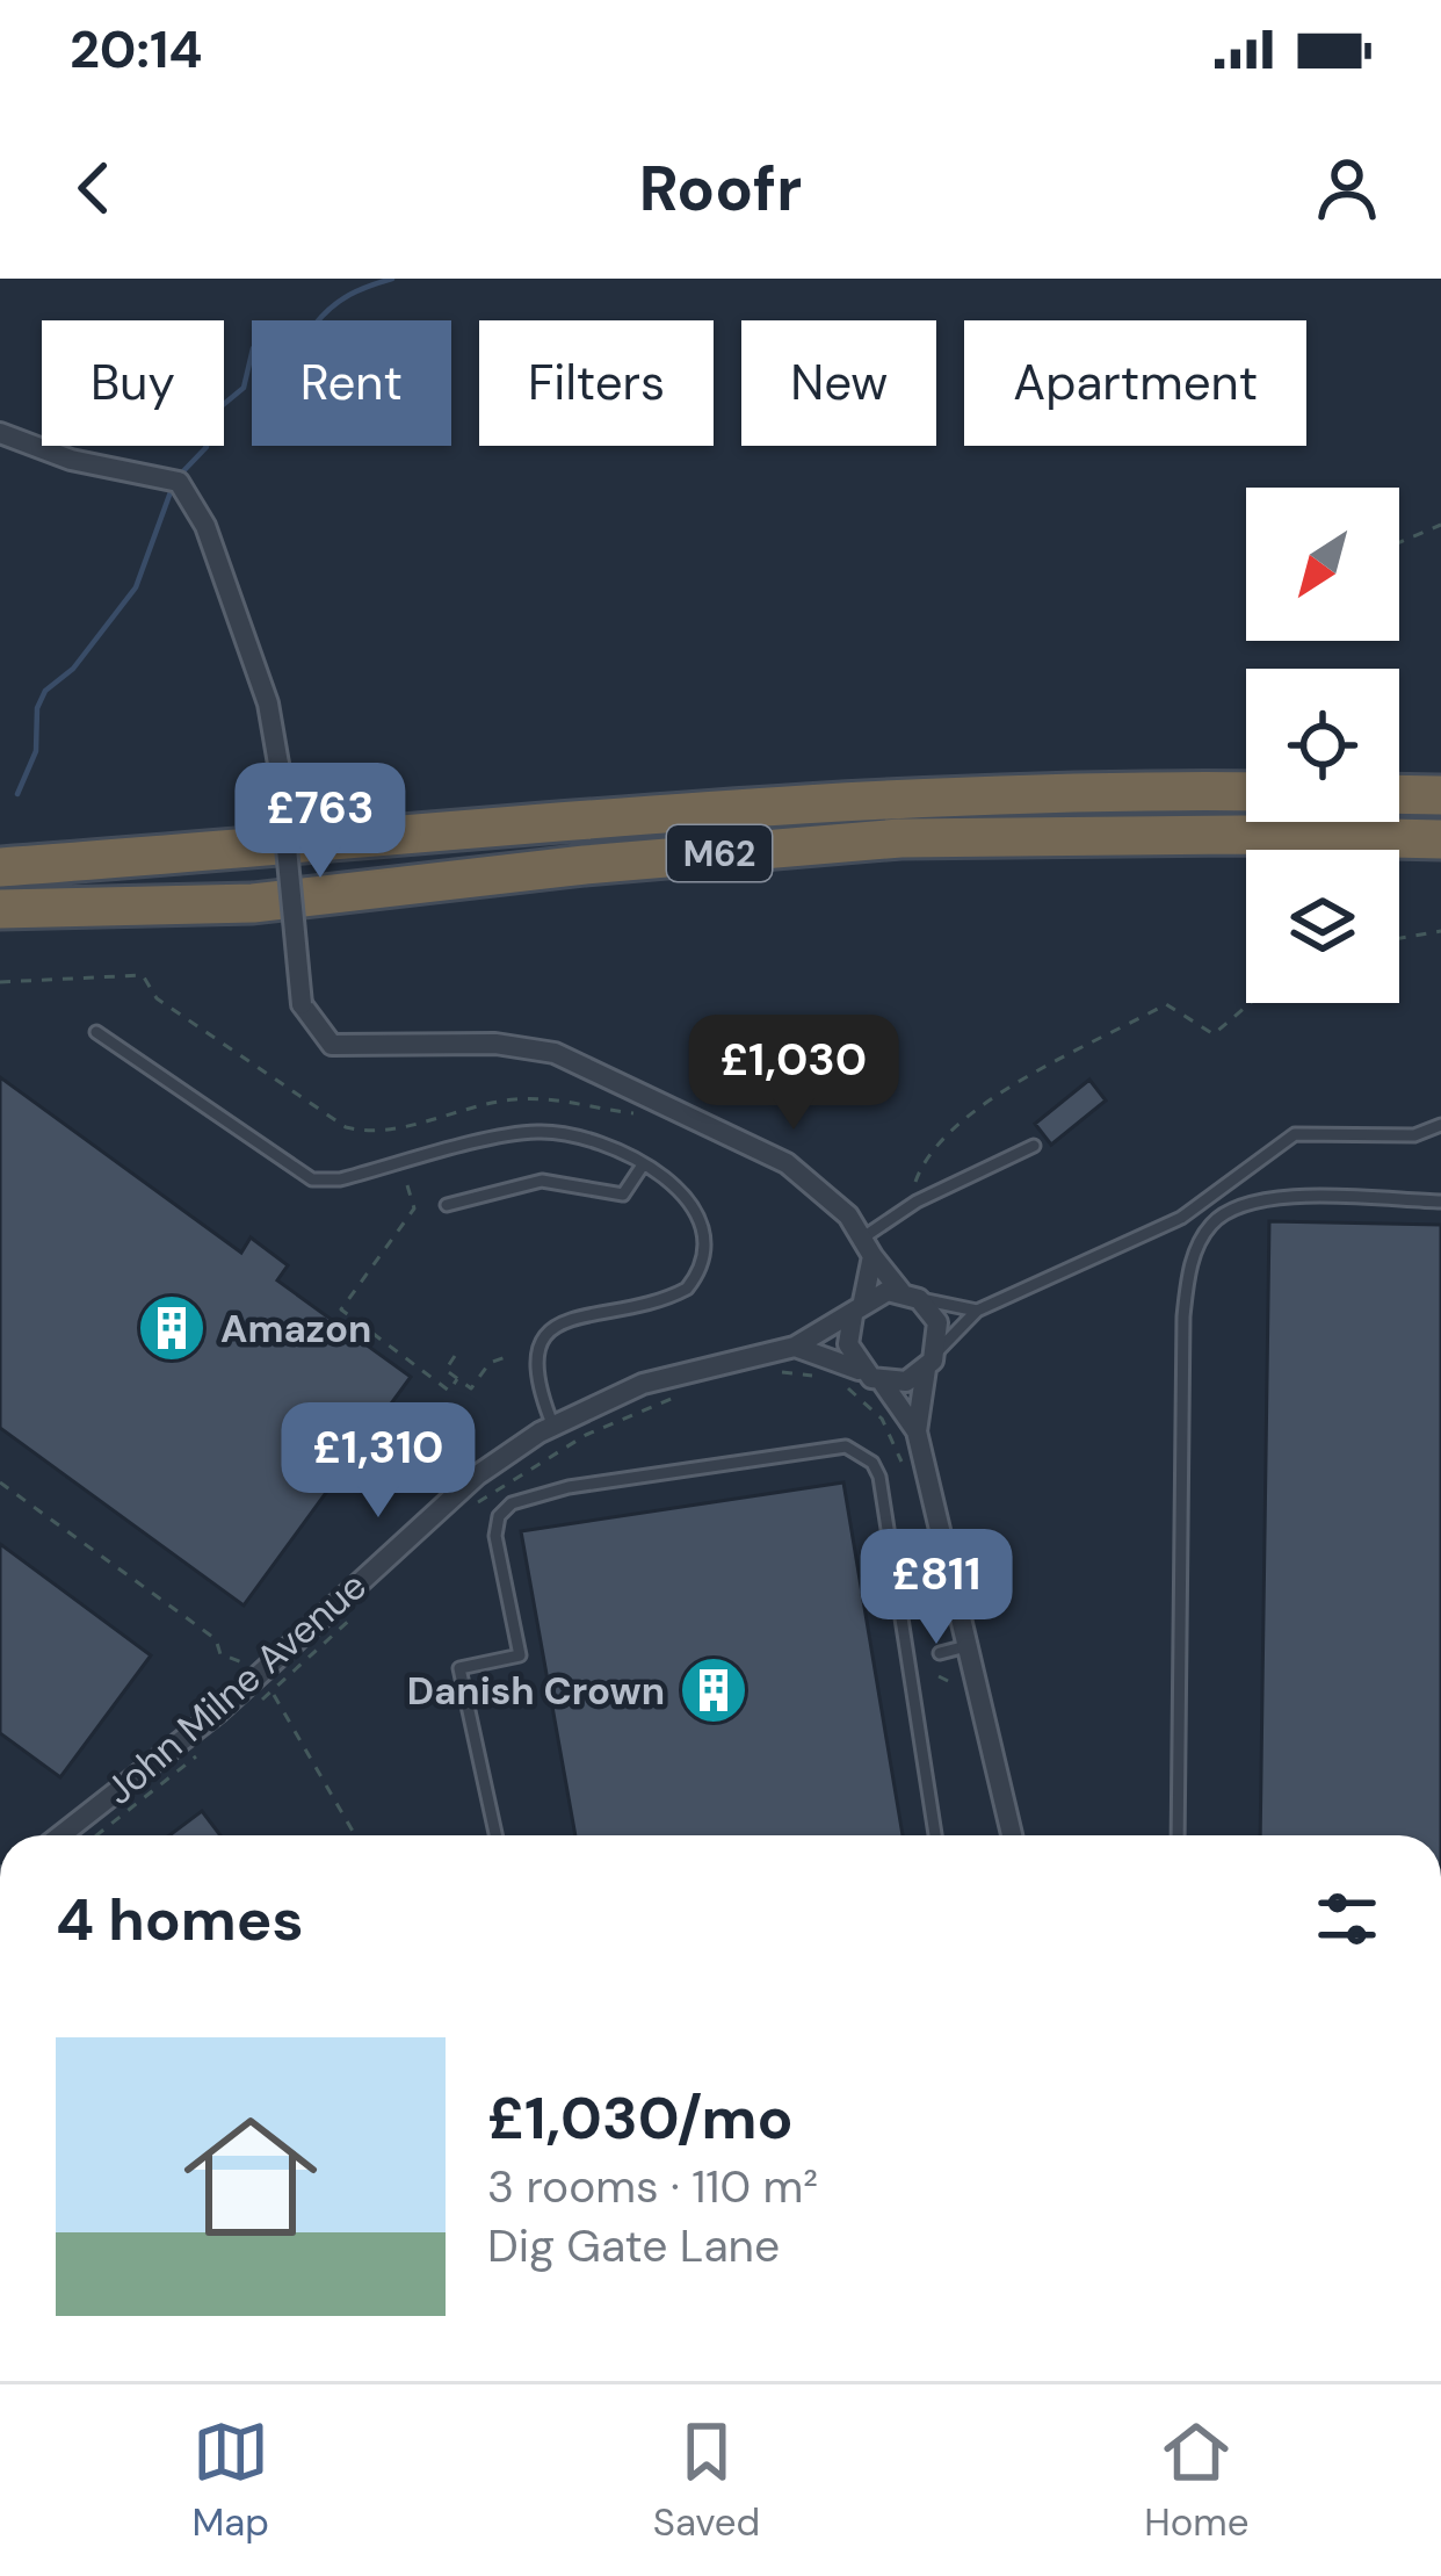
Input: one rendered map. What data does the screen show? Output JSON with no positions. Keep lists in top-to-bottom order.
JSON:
{
  "streets": {
    "highway": ["M62"],
    "street": ["John Milne Avenue"]
  },
  "places": {
    "building": ["Amazon", "Danish Crown"]
  },
  "north": "bottom left",
  "page": {
    "status": "20:14",
    "header": "Roofr",
    "chip": [
      "Buy",
      "Rent",
      "Filters",
      "New",
      "Apartment"
    ],
    "price": [
      "£763",
      "£1,030",
      "£1,310",
      "£811"
    ],
    "heading": "4 homes",
    "list": [
      {
        "name": "£1,030/mo",
        "note": "3 rooms · 110 m² · Dig Gate Lane"
      }
    ],
    "tabs": ["Map", "Saved", "Home"]
  }
}
